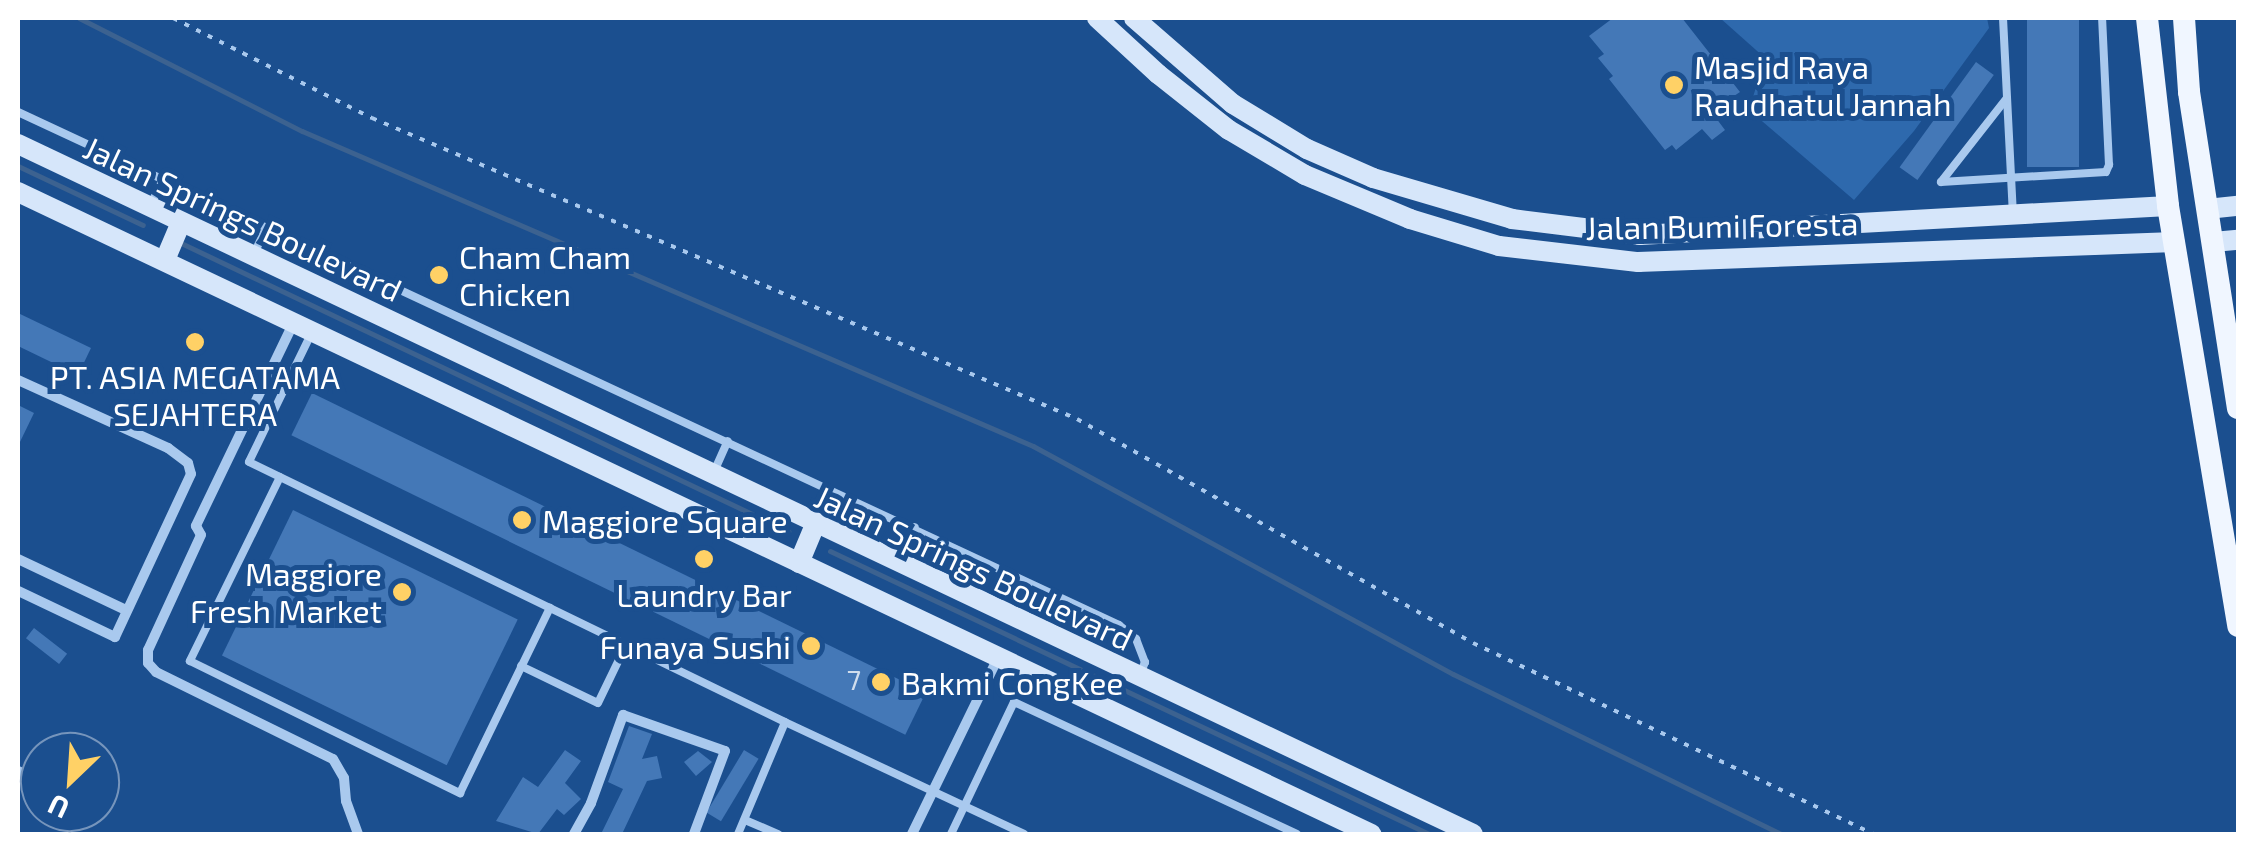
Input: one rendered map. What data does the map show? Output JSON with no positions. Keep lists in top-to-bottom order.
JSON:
{
  "streets": {
    "main road": ["Jalan Springs Boulevard", "Jalan Bumi Foresta"]
  },
  "places": [
    "Masjid Raya Raudhatul Jannah",
    "Cham Cham Chicken",
    "PT. ASIA MEGATAMA SEJAHTERA",
    "Maggiore Square",
    "Laundry Bar",
    "Maggiore Fresh Market",
    "Funaya Sushi",
    "Bakmi CongKee"
  ],
  "house_numbers": ["7"],
  "north": "bottom left"
}
